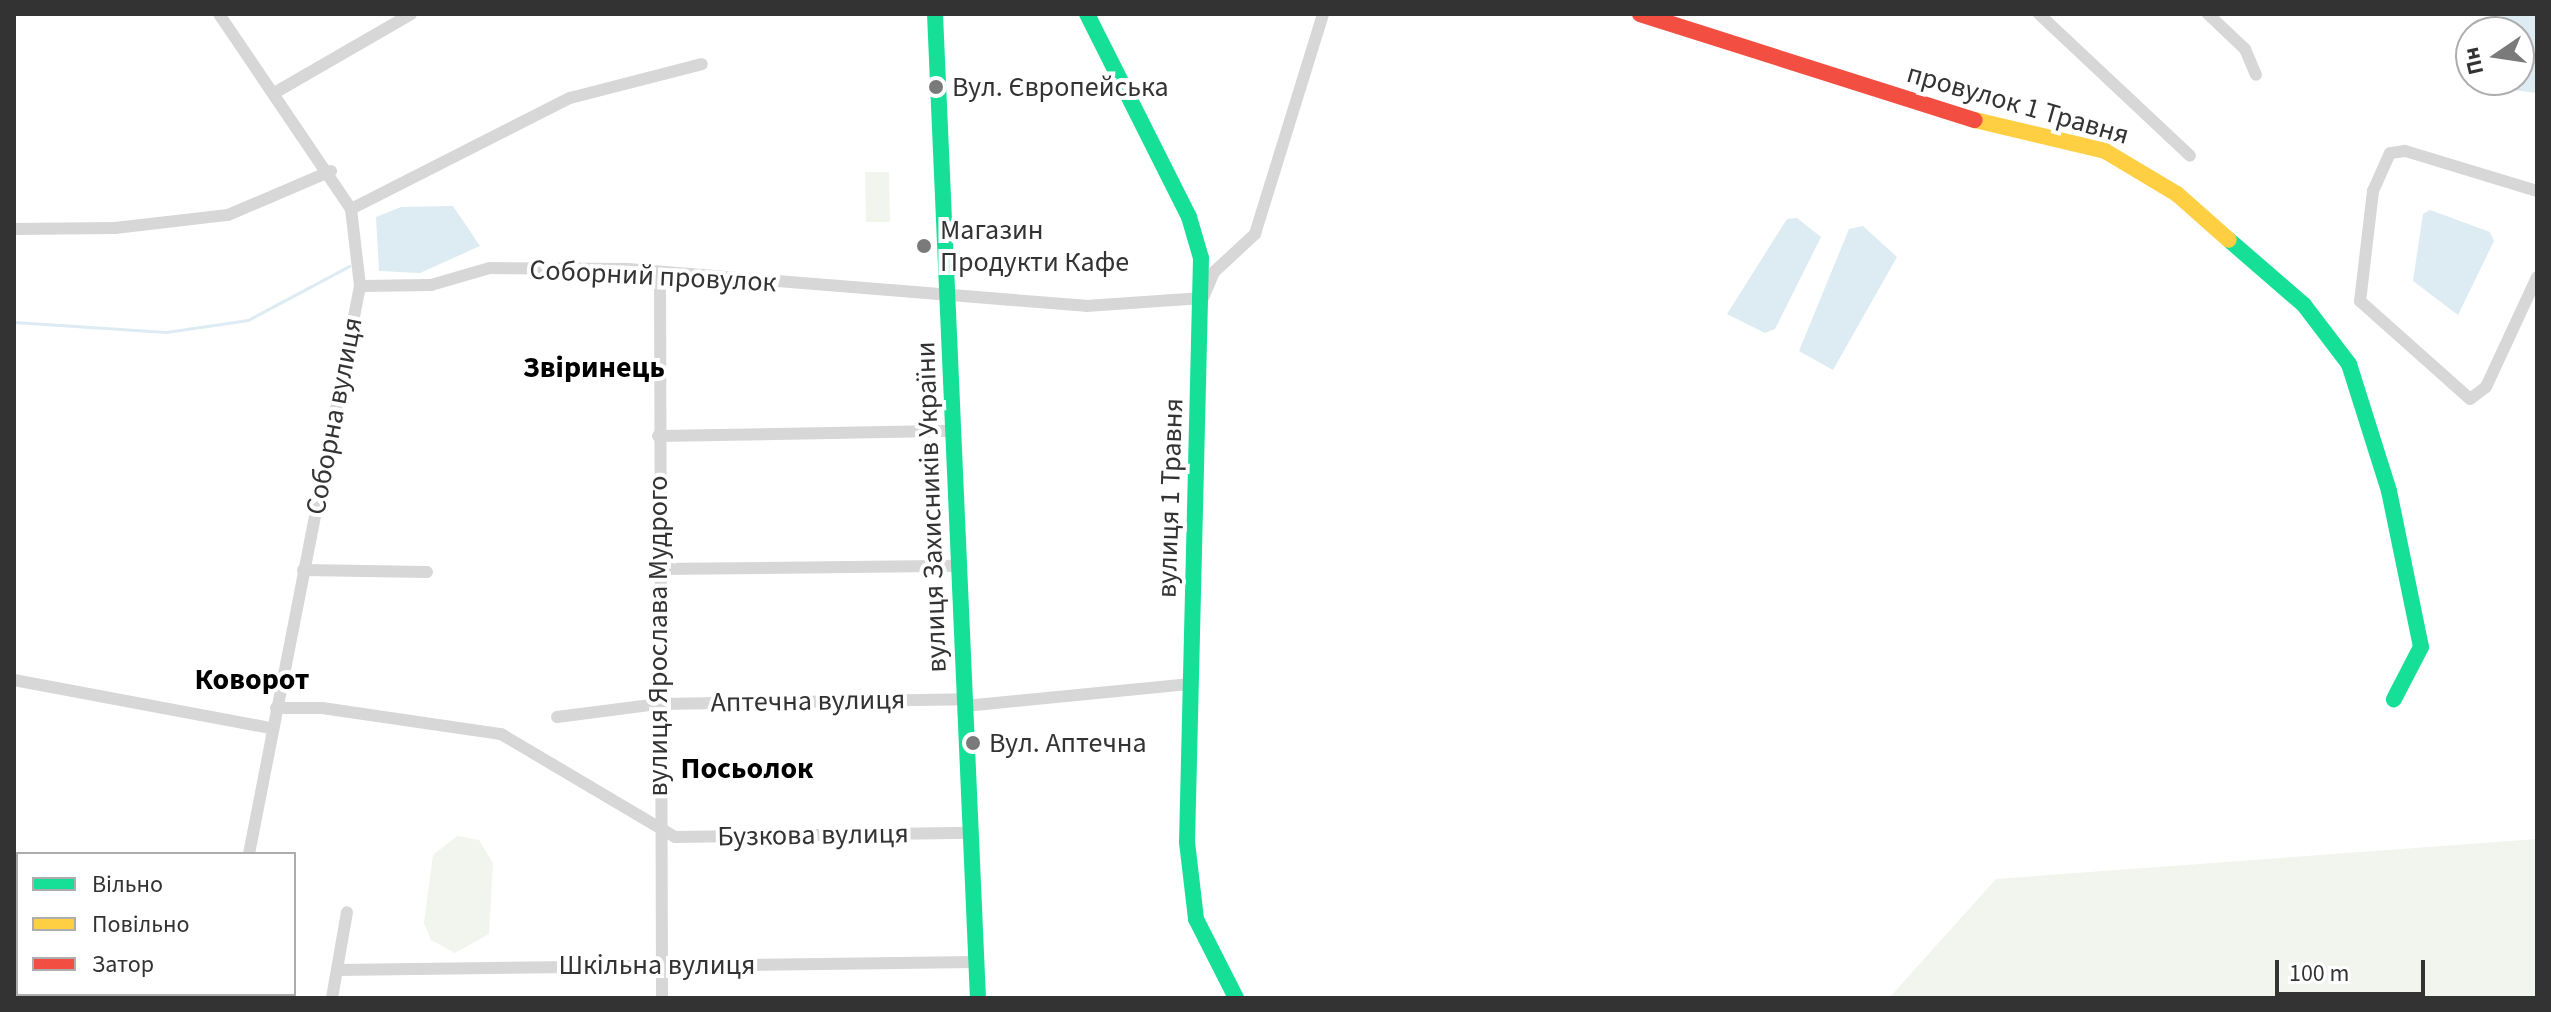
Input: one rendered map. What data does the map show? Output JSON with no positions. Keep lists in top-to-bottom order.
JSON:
{
  "streets": {
    "street": [
      "провулок 1 Травня",
      "Соборний провулок",
      "Соборна вулиця",
      "вулиця 1 Травня",
      "вулиця Захисників України",
      "вулиця Ярослава Мудрого",
      "Аптечна вулиця",
      "Бузкова вулиця",
      "Шкільна вулиця"
    ]
  },
  "crossings": [
    ["Соборний провулок", "Соборна вулиця"],
    ["Соборний провулок", "вулиця 1 Травня"],
    ["Соборний провулок", "вулиця Захисників України"],
    ["Соборний провулок", "вулиця Ярослава Мудрого"],
    ["Соборна вулиця", "Бузкова вулиця"],
    ["вулиця 1 Травня", "Аптечна вулиця"],
    ["вулиця Захисників України", "Аптечна вулиця"],
    ["вулиця Захисників України", "Бузкова вулиця"],
    ["вулиця Захисників України", "Шкільна вулиця"],
    ["вулиця Ярослава Мудрого", "Аптечна вулиця"],
    ["вулиця Ярослава Мудрого", "Бузкова вулиця"],
    ["вулиця Ярослава Мудрого", "Шкільна вулиця"]
  ],
  "districts": ["Звіринець", "Коворот", "Посьолок"],
  "places": ["Вул. Європейська", "Магазин Продукти Кафе", "Вул. Аптечна"],
  "legend": ["Вільно", "Повільно", "Затор"],
  "scale_bar": "100 m",
  "north": "left"
}
